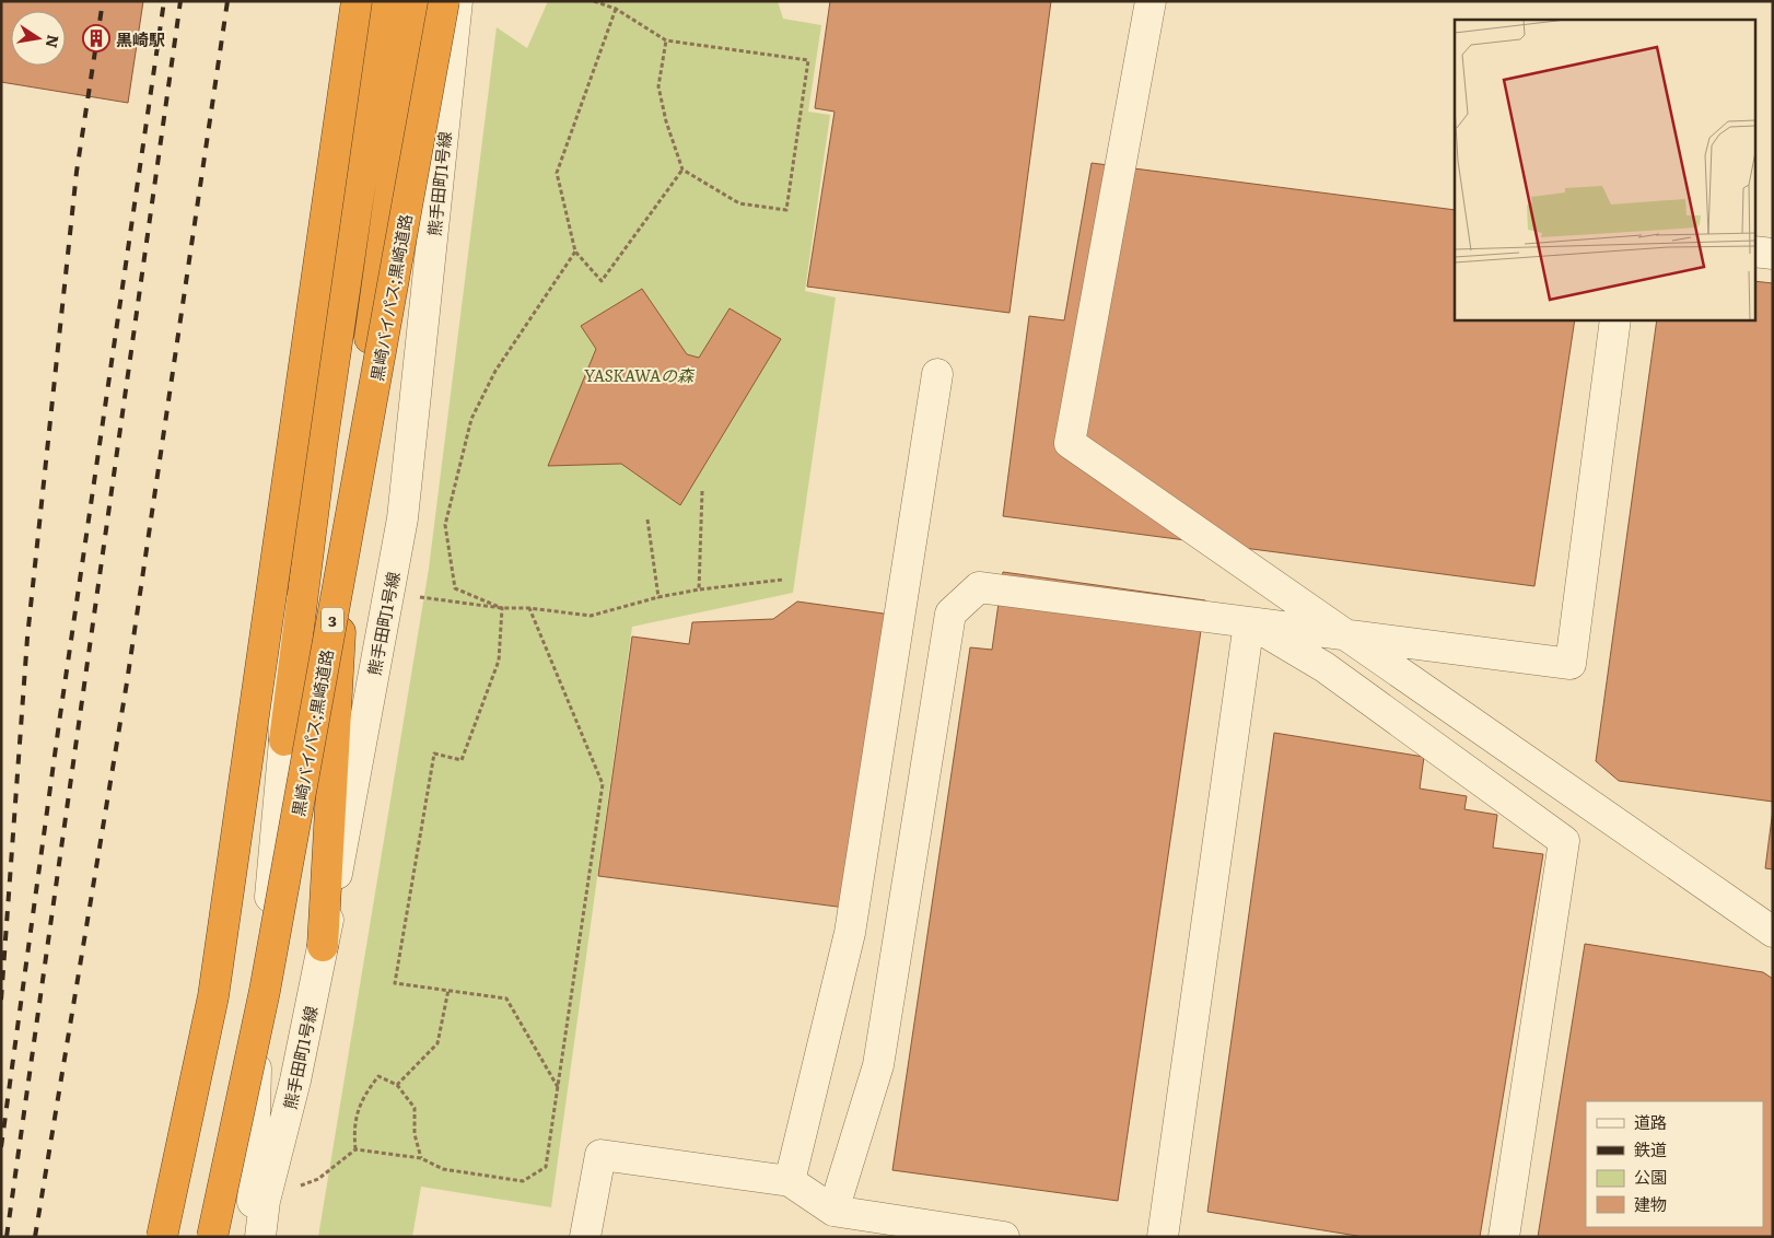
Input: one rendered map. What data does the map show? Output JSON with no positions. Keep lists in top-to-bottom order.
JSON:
{
  "streets": {
    "highway": ["黒崎バイパス;黒崎道路", "3"],
    "street": ["熊手田町1号線"]
  },
  "parks": ["YASKAWAの森"],
  "places": {
    "building": ["黒崎駅"]
  },
  "legend": [
    "道路",
    "鉄道",
    "公園",
    "建物"
  ],
  "north": "right"
}
